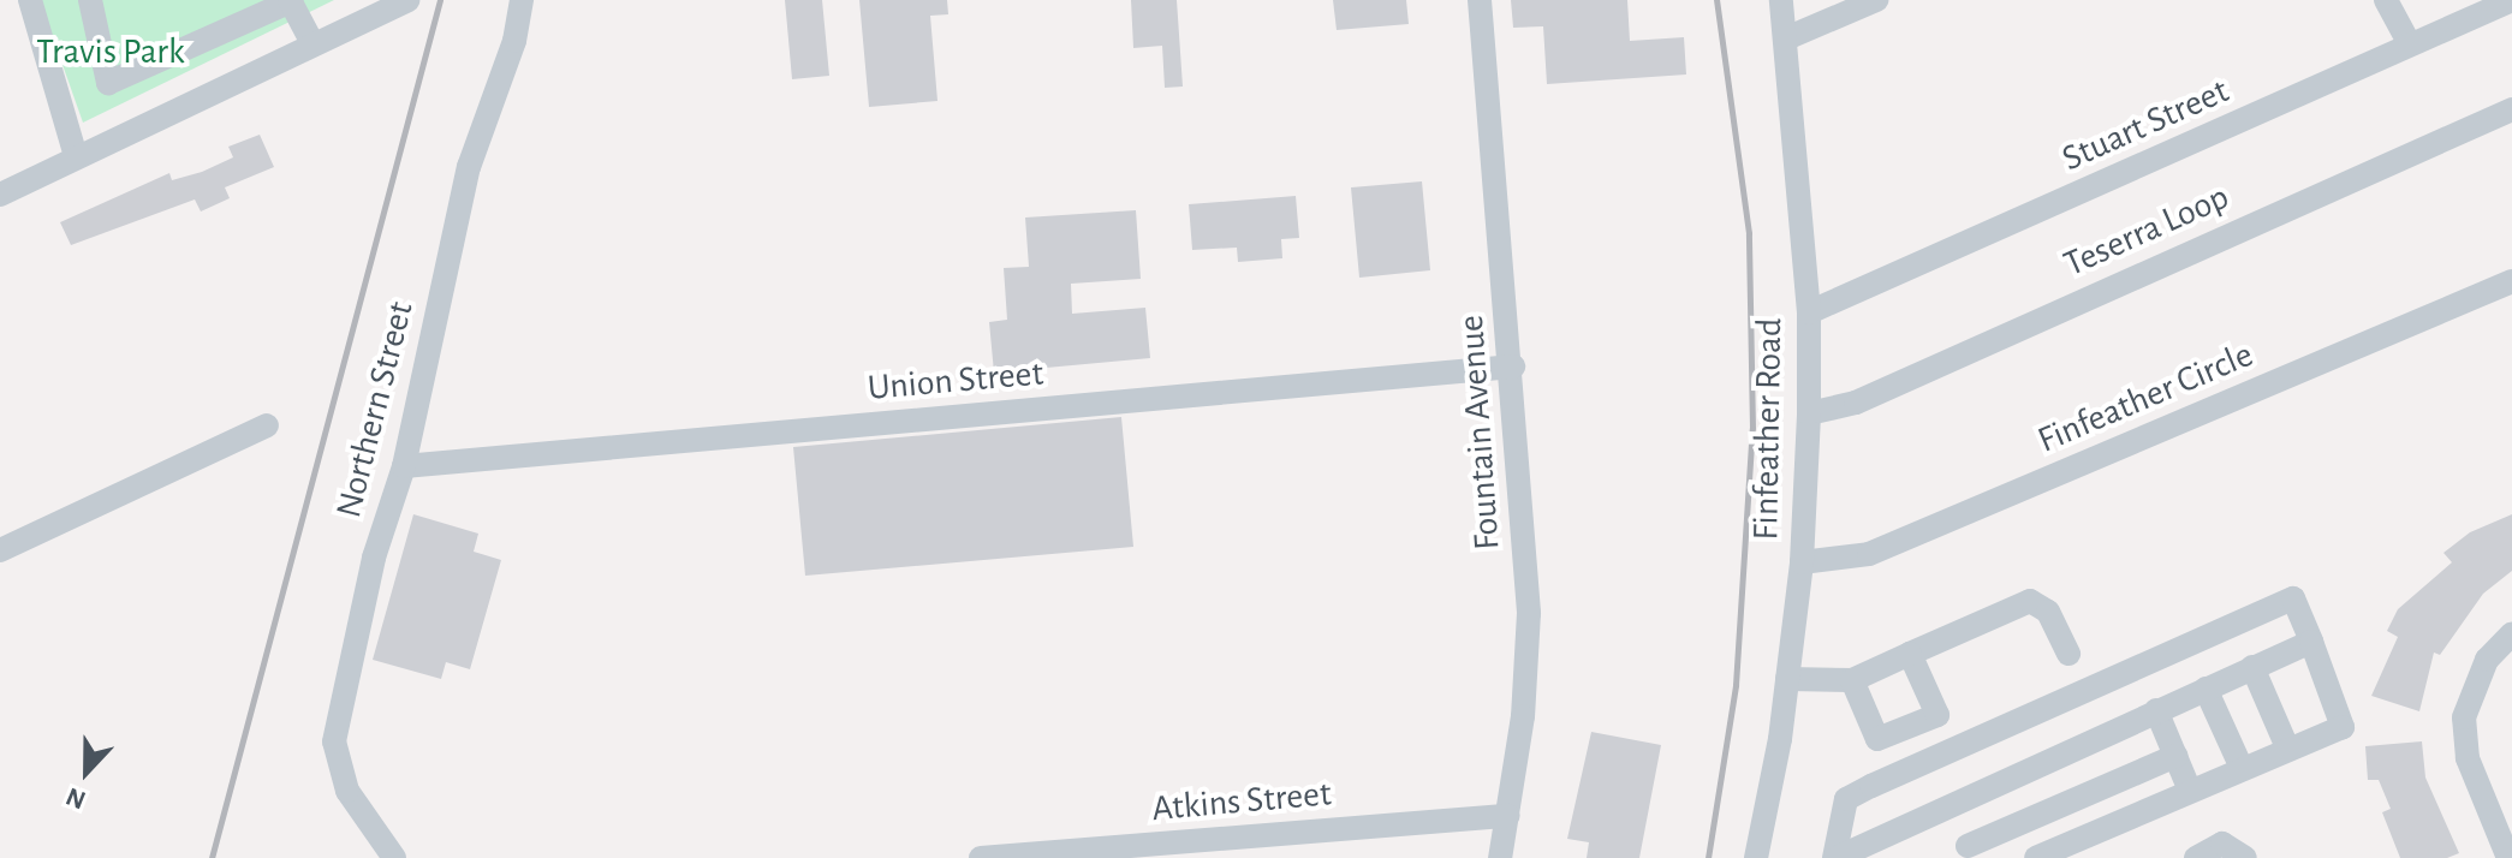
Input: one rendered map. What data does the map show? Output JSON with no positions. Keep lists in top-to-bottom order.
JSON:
{
  "streets": {
    "street": [
      "Stuart Street",
      "Teserra Loop",
      "Union Street",
      "Finfeather Circle",
      "Northern Street",
      "Finfeather Road",
      "Fountain Avenue",
      "Atkins Street"
    ]
  },
  "crossings": [
    ["Stuart Street", "Finfeather Road"],
    ["Teserra Loop", "Finfeather Road"],
    ["Union Street", "Northern Street"],
    ["Union Street", "Fountain Avenue"],
    ["Finfeather Circle", "Finfeather Road"],
    ["Fountain Avenue", "Atkins Street"]
  ],
  "parks": ["Travis Park"],
  "north": "bottom"
}
